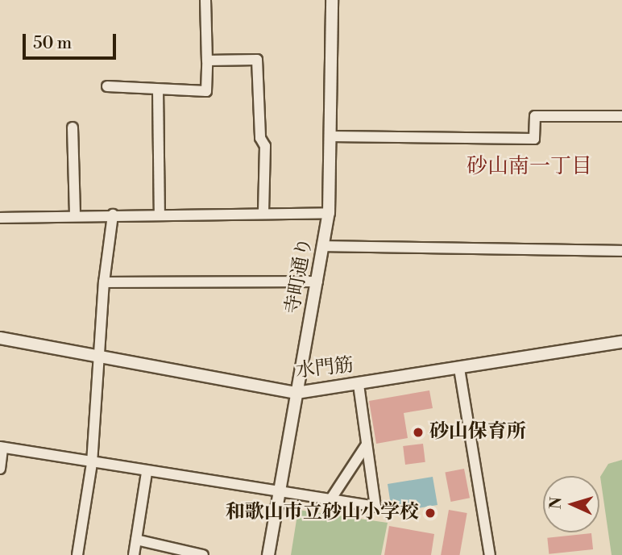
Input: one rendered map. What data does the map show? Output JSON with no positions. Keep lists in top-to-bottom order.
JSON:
{
  "streets": {
    "street": ["寺町通り", "水門筋"]
  },
  "crossings": [
    ["寺町通り", "水門筋"]
  ],
  "districts": ["砂山南一丁目"],
  "places": ["砂山保育所", "和歌山市立砂山小学校"],
  "scale_bar": "50 m",
  "north": "left"
}
